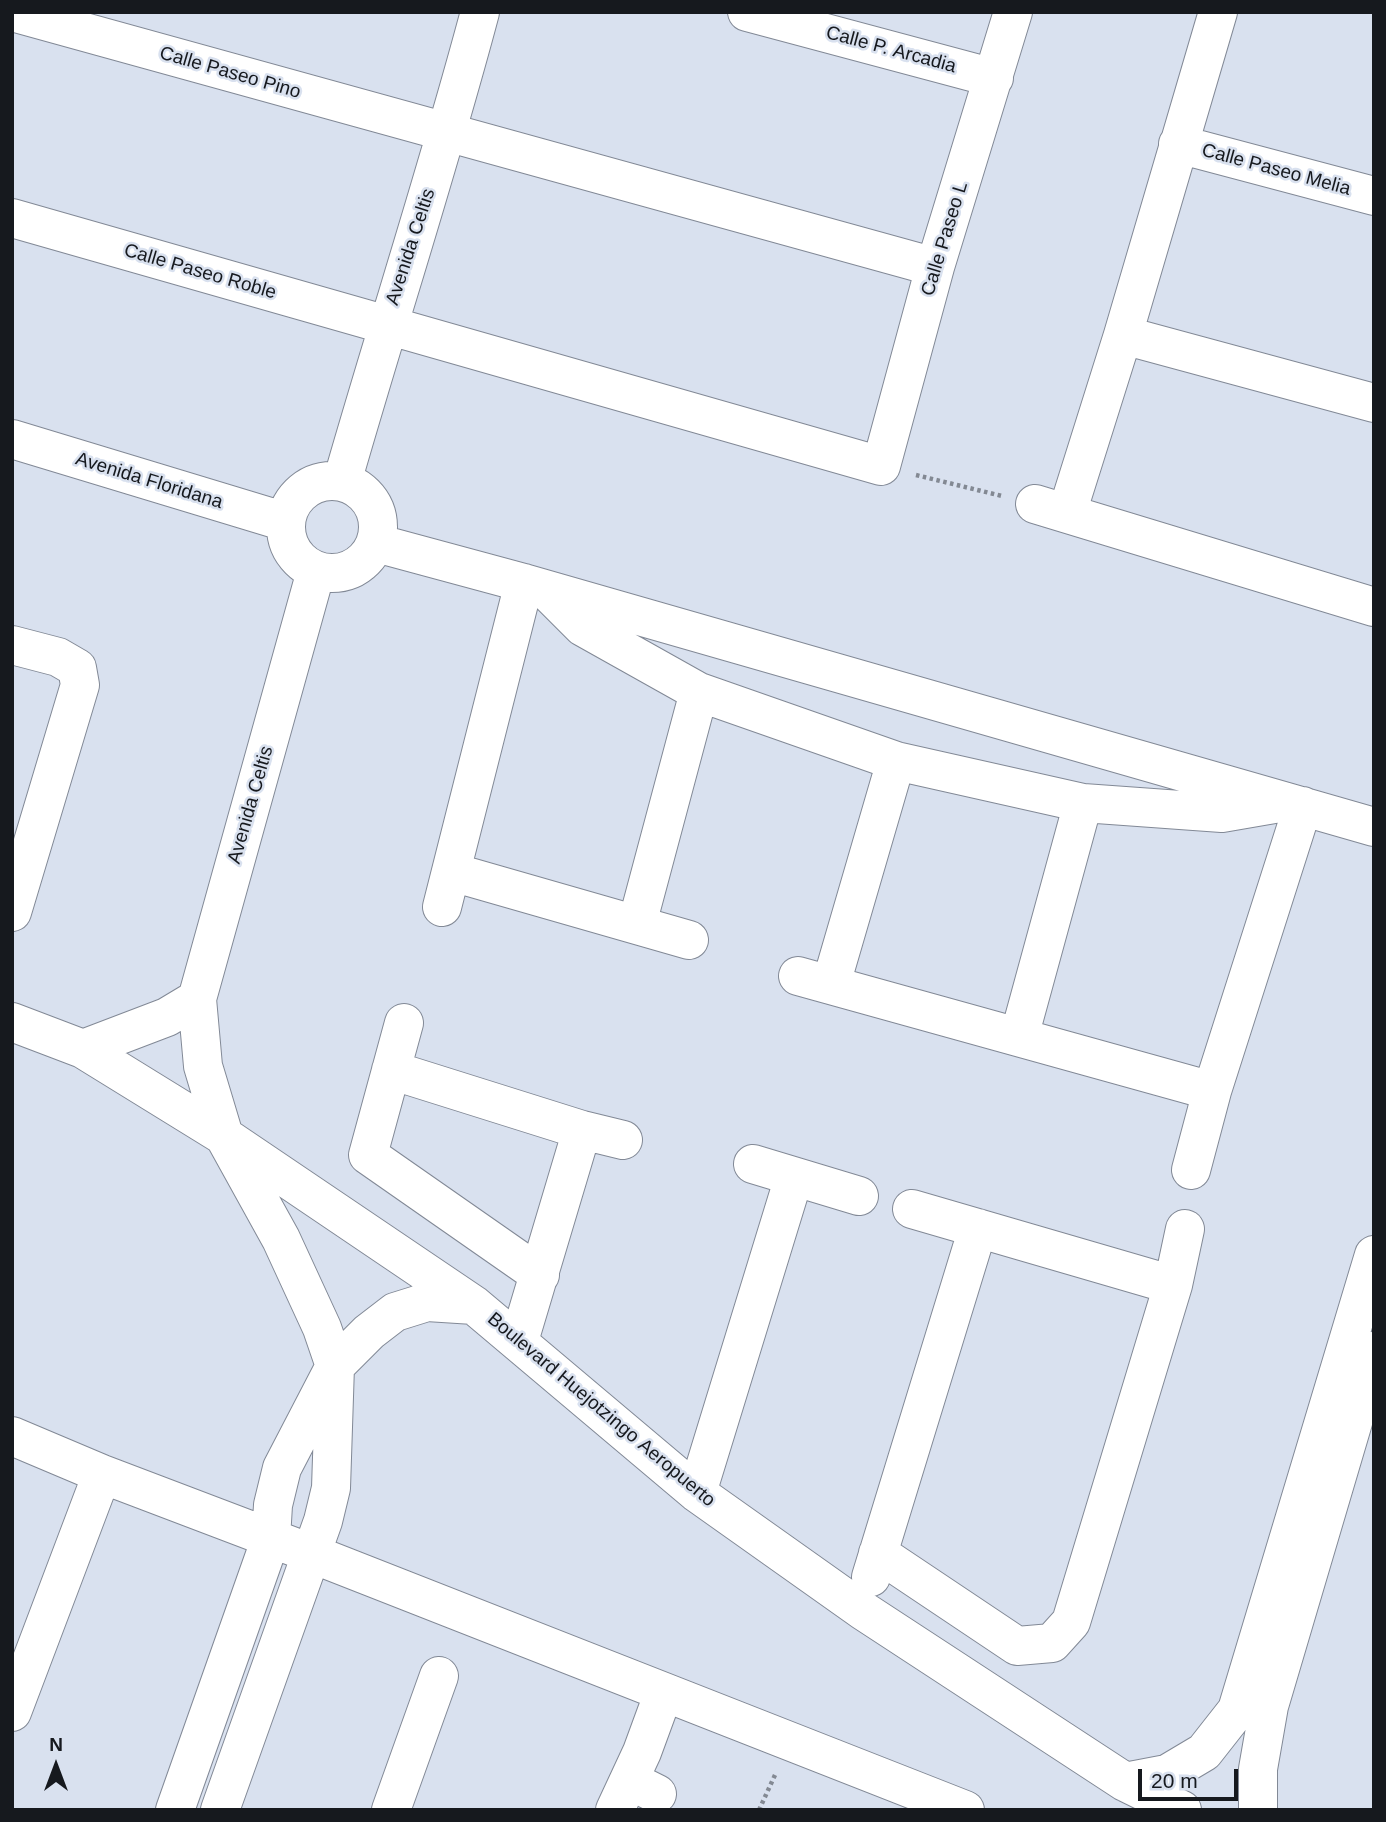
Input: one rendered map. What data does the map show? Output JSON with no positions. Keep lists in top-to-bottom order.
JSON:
{
  "streets": {
    "street": [
      "Calle P. Arcadia",
      "Calle Paseo Pino",
      "Calle Paseo Melia",
      "Calle Paseo L",
      "Avenida Celtis",
      "Calle Paseo Roble",
      "Avenida Floridana",
      "Boulevard Huejotzingo Aeropuerto"
    ]
  },
  "crossings": [
    ["Calle P. Arcadia", "Calle Paseo L"],
    ["Calle Paseo Pino", "Calle Paseo L"],
    ["Calle Paseo Pino", "Avenida Celtis"],
    ["Calle Paseo L", "Calle Paseo Roble"],
    ["Avenida Celtis", "Calle Paseo Roble"],
    ["Avenida Celtis", "Avenida Floridana"]
  ],
  "scale_bar": "20 m",
  "north": "top"
}
